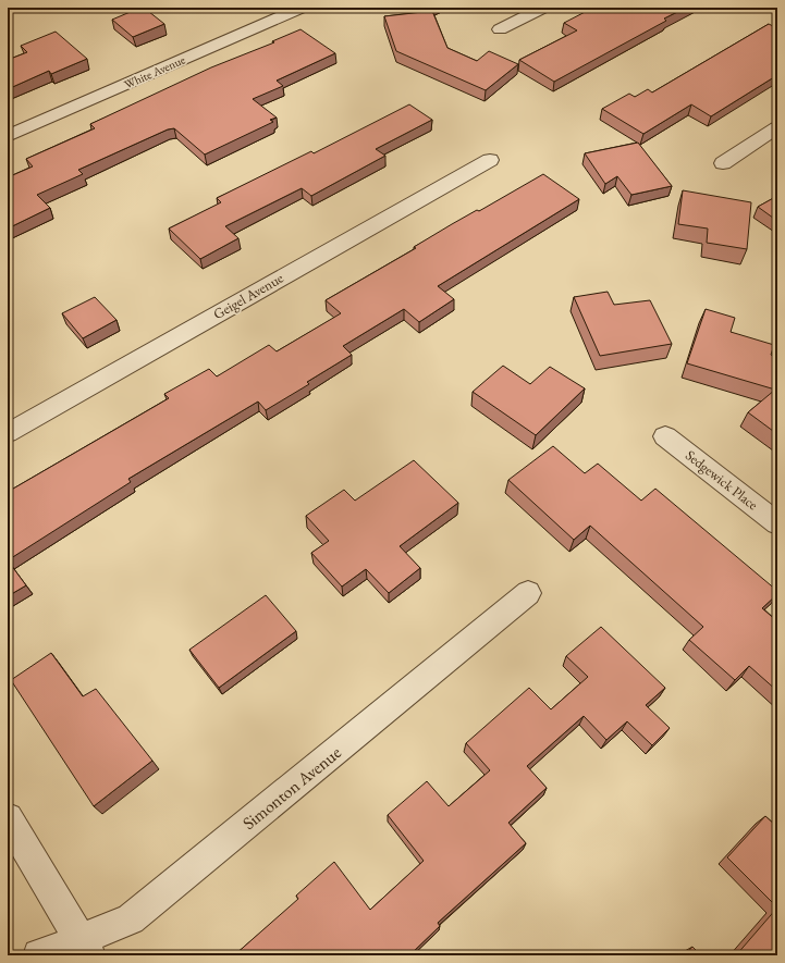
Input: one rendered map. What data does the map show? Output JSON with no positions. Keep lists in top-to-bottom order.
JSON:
{
  "streets": {
    "street": [
      "White Avenue",
      "Geigel Avenue",
      "Sedgewick Place",
      "Simonton Avenue"
    ]
  }
}
